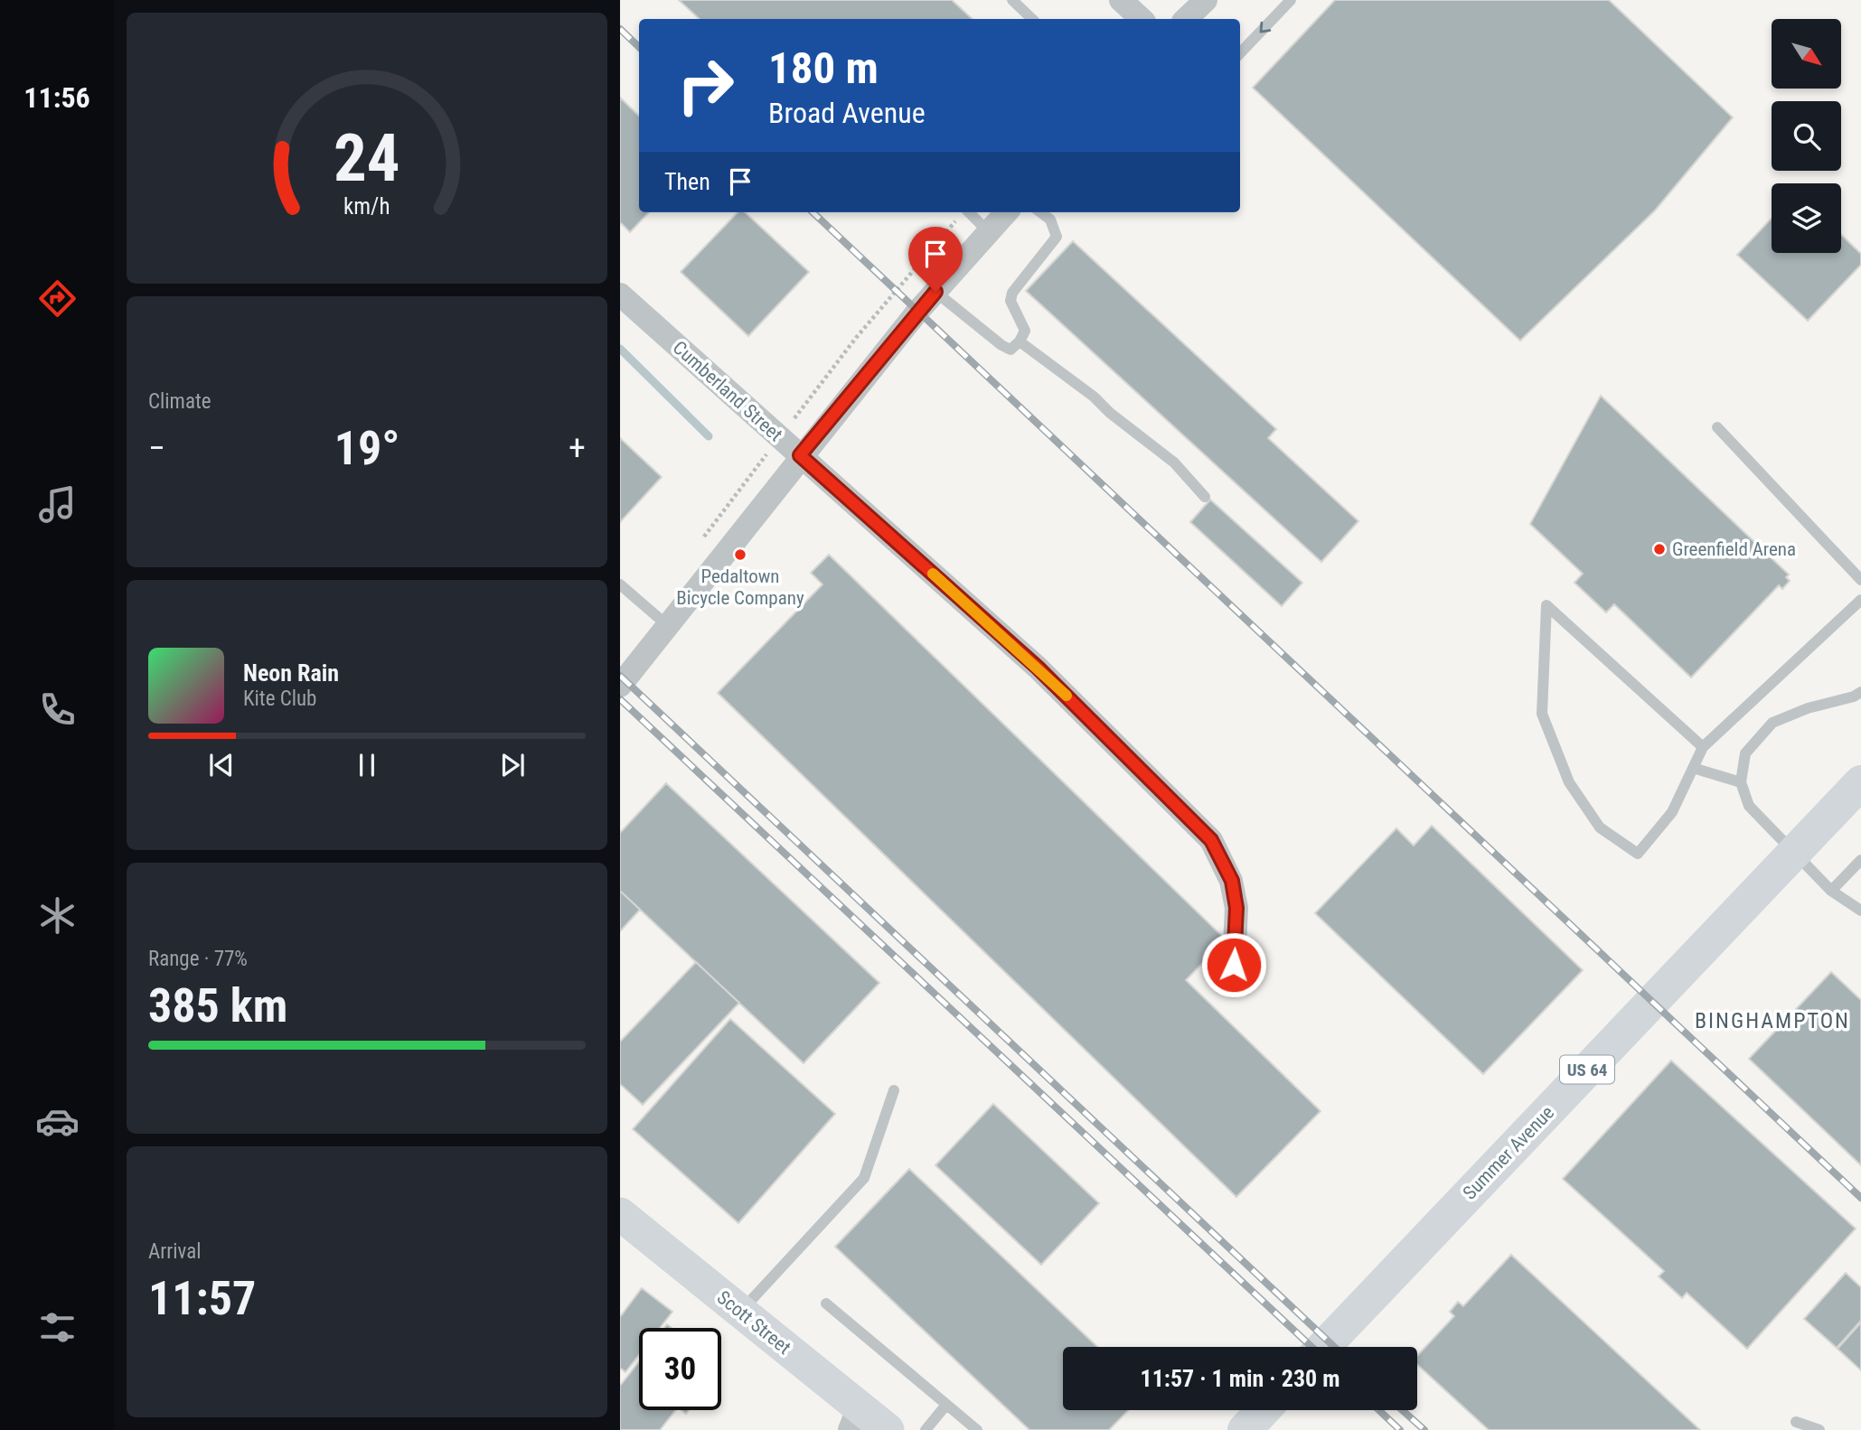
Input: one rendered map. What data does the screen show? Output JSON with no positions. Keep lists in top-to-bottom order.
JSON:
{
  "streets": {
    "main road": ["US 64", "Summer Avenue", "Scott Street"],
    "street": ["Cumberland Street"]
  },
  "districts": ["BINGHAMPTON"],
  "places": ["Greenfield Arena", "Pedaltown Bicycle Company"],
  "north": "bottom right",
  "page": {
    "tabs": "11:56",
    "turn": ["180 m", "Broad Avenue"],
    "then": "Then",
    "tile": [
      "Climate",
      ["Range · 77%", "385 km"],
      ["Arrival", "11:57"]
    ],
    "heat": ["−", "19°", "+"],
    "song": ["Neon Rain", "Kite Club"],
    "limit": "30",
    "trip": "11:57 · 1 min · 230 m",
    "gauge": ["24", "km/h"]
  }
}
